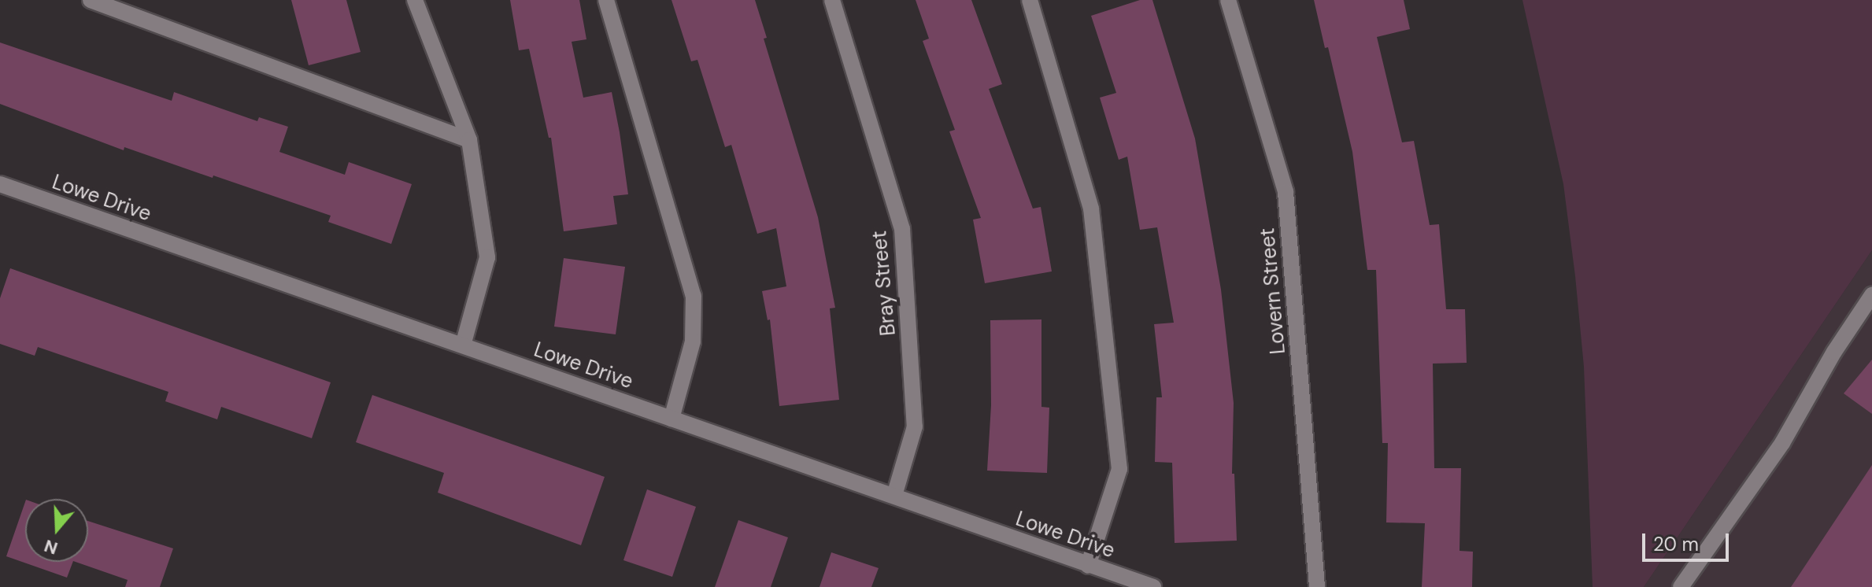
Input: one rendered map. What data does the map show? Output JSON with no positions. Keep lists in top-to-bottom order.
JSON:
{
  "streets": {
    "street": ["Lowe Drive", "Bray Street", "Lovern Street"]
  },
  "crossings": [
    ["Lowe Drive", "Bray Street"]
  ],
  "scale_bar": "20 m",
  "north": "bottom"
}
